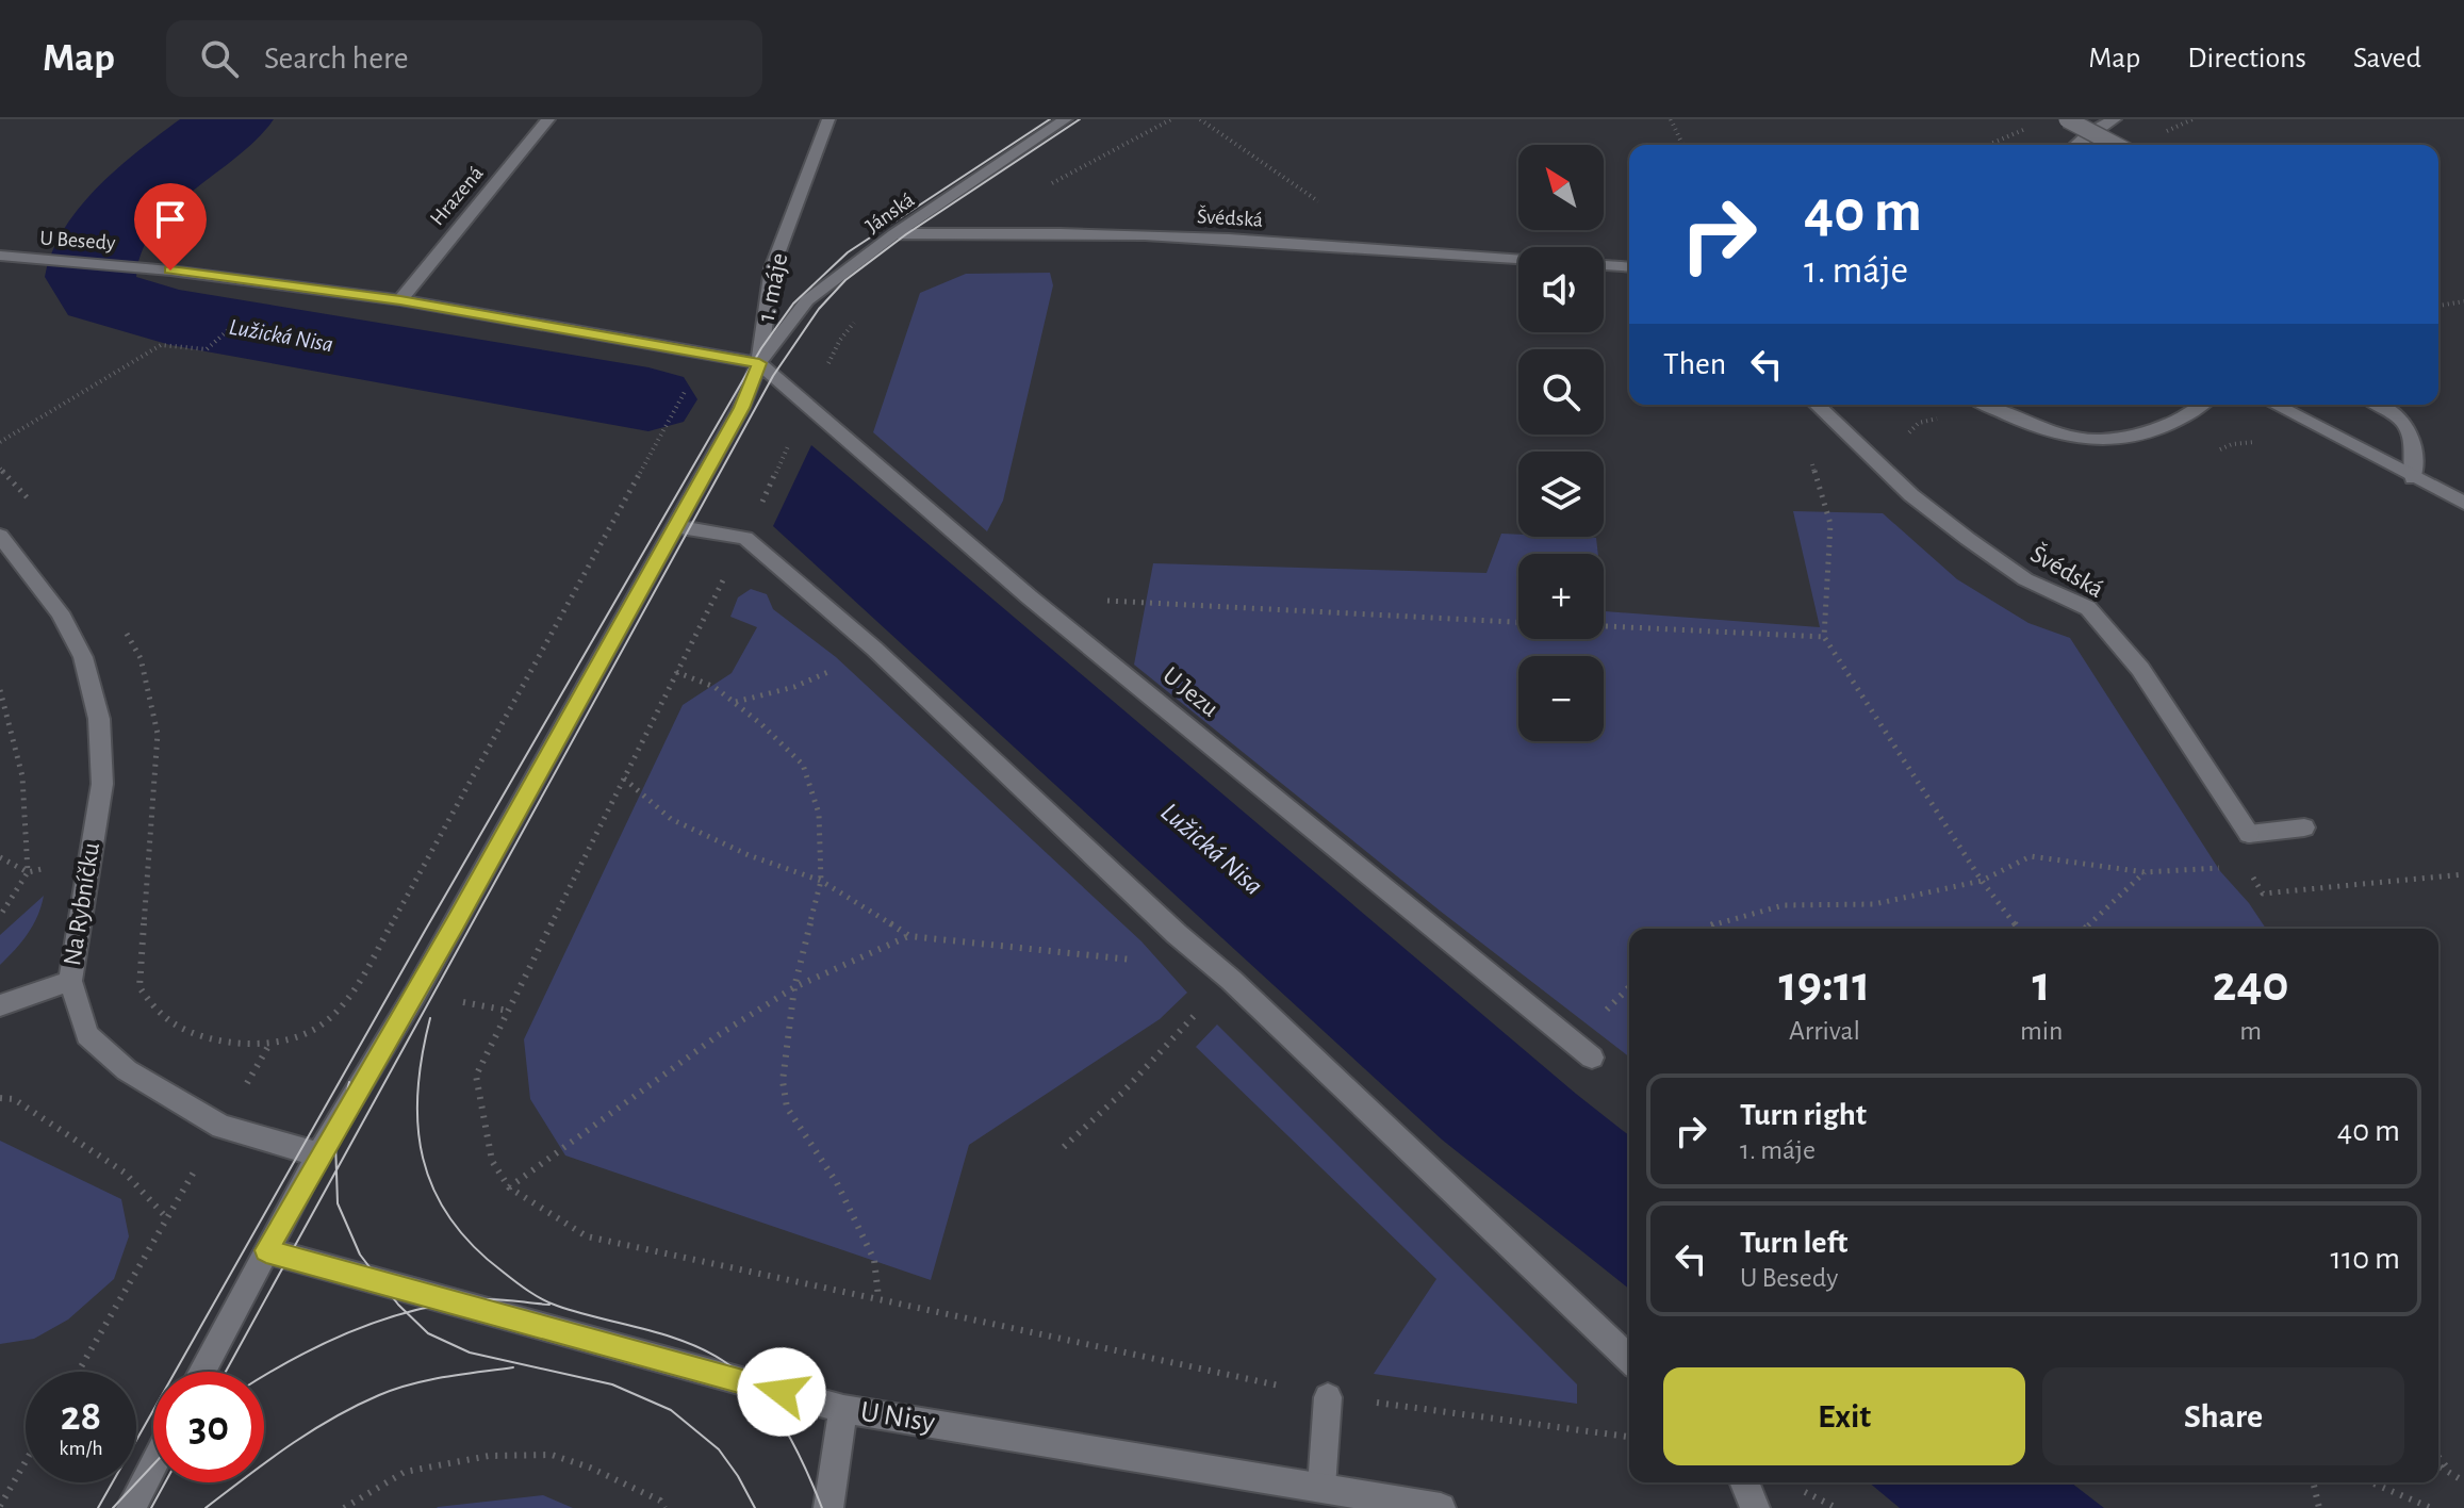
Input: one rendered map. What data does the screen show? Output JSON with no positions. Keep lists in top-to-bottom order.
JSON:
{
  "streets": {
    "street": [
      "Hrazená",
      "Jánská",
      "Švédská",
      "U Besedy",
      "1. máje",
      "U Jezu",
      "Na Rybníčku",
      "U Nisy"
    ]
  },
  "crossings": [
    ["Hrazená", "U Besedy"],
    ["Jánská", "Švédská"],
    ["Jánská", "U Besedy"],
    ["Jánská", "1. máje"],
    ["Jánská", "U Jezu"],
    ["U Besedy", "1. máje"],
    ["U Besedy", "U Jezu"],
    ["1. máje", "U Jezu"],
    ["1. máje", "Na Rybníčku"],
    ["1. máje", "U Nisy"]
  ],
  "water": ["Lužická Nisa"],
  "north": "top left",
  "page": {
    "header": "Map",
    "search": "Search here",
    "nav": ["Map", "Directions", "Saved"],
    "map_buttons": ["+", "−"],
    "turn": ["40 m", "1. máje"],
    "then": "Then",
    "eta": [
      "19:11",
      "Arrival",
      "1",
      "min",
      "240",
      "m"
    ],
    "list": [
      {
        "name": "Turn right",
        "note": "1. máje",
        "value": "40 m"
      },
      {
        "name": "Turn left",
        "note": "U Besedy",
        "value": "110 m"
      }
    ],
    "buttons": ["Exit", "Share"],
    "speed": "28 km/h",
    "limit": "30"
  }
}
